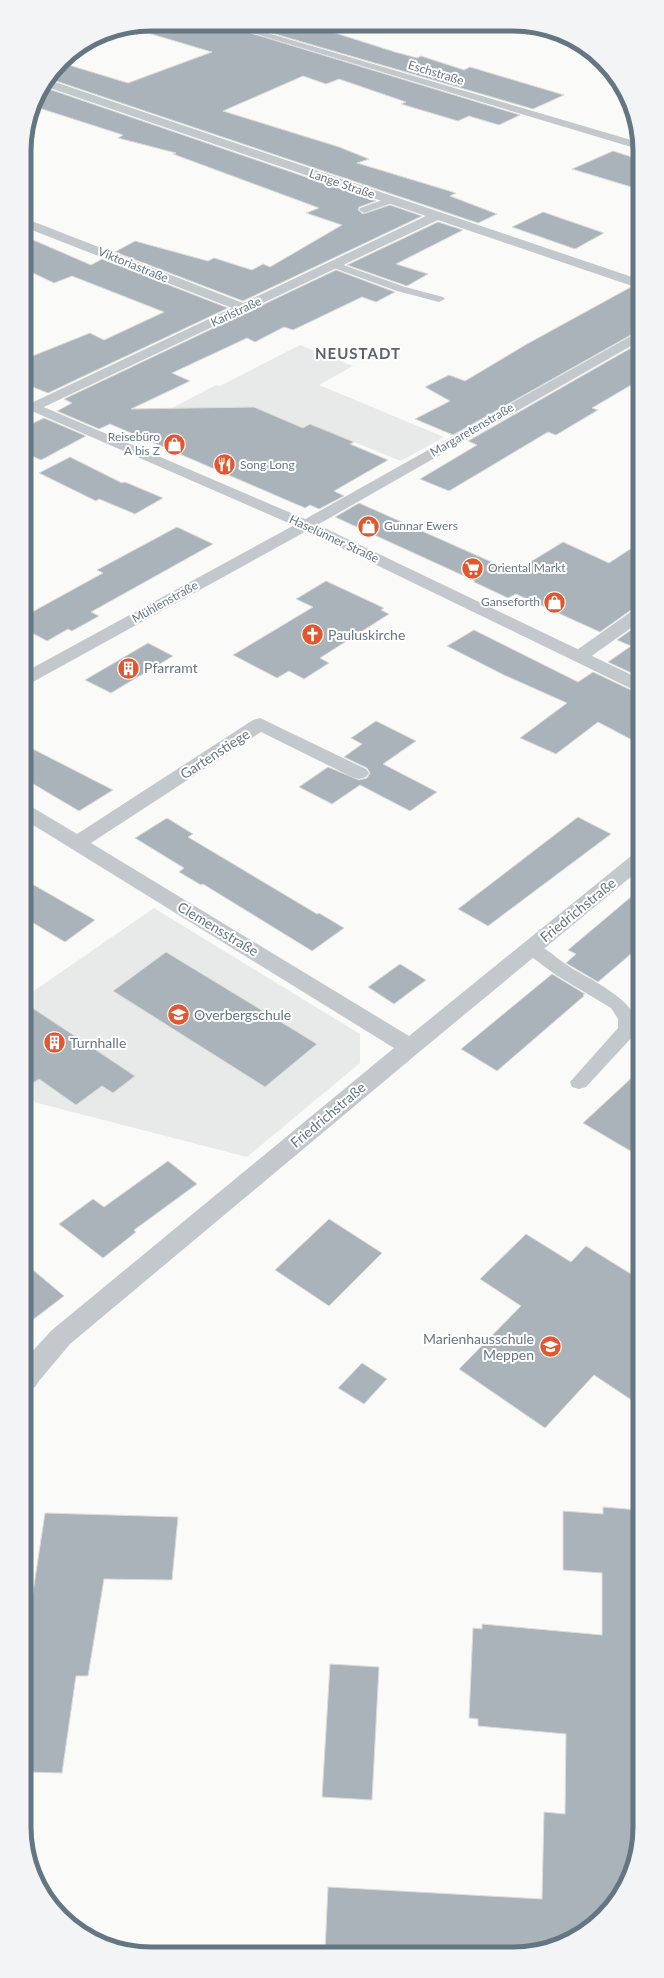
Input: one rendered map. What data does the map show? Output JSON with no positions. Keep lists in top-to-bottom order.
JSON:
{
  "streets": {
    "street": [
      "Eschstraße",
      "Lange Straße",
      "Viktoriastraße",
      "Karlstraße",
      "Margaretenstraße",
      "Haselünner Straße",
      "Mühlenstraße",
      "Gartenstiege",
      "Friedrichstraße",
      "Clemensstraße"
    ]
  },
  "crossings": [
    ["Lange Straße", "Karlstraße"],
    ["Viktoriastraße", "Karlstraße"],
    ["Margaretenstraße", "Haselünner Straße"],
    ["Margaretenstraße", "Mühlenstraße"],
    ["Haselünner Straße", "Mühlenstraße"],
    ["Gartenstiege", "Clemensstraße"],
    ["Friedrichstraße", "Clemensstraße"]
  ],
  "districts": ["NEUSTADT"],
  "places": {
    "shop": ["Reisebüro A bis Z", "Gunnar Ewers", "Ganseforth"],
    "restaurant": ["Song Long"],
    "supermarket": ["Oriental Markt"],
    "church": ["Pauluskirche"],
    "building": ["Pfarramt", "Turnhalle"],
    "school or university": ["Overbergschule", "Marienhausschule Meppen"]
  }
}
